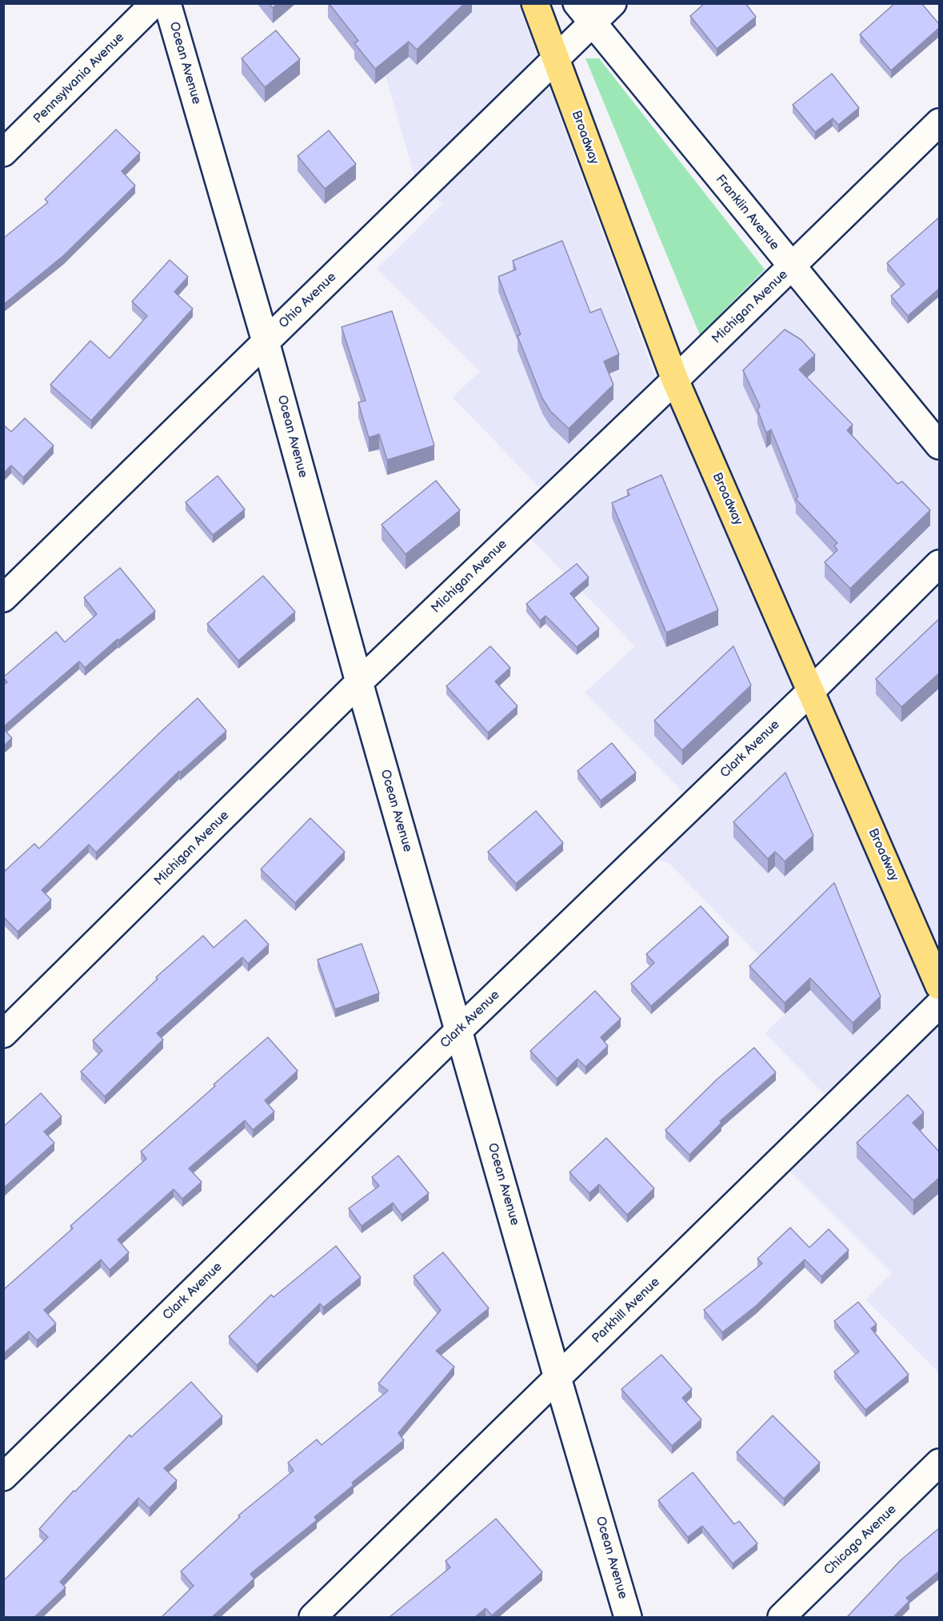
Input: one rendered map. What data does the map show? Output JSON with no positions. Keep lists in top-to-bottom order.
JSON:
{
  "streets": {
    "main road": ["Broadway"],
    "street": [
      "Ocean Avenue",
      "Pennsylvania Avenue",
      "Franklin Avenue",
      "Ohio Avenue",
      "Michigan Avenue",
      "Clark Avenue",
      "Parkhill Avenue",
      "Chicago Avenue"
    ]
  },
  "crossings": [
    ["Ocean Avenue", "Ohio Avenue"],
    ["Ocean Avenue", "Michigan Avenue"],
    ["Ocean Avenue", "Clark Avenue"],
    ["Ocean Avenue", "Parkhill Avenue"],
    ["Broadway", "Ohio Avenue"],
    ["Broadway", "Michigan Avenue"],
    ["Broadway", "Clark Avenue"],
    ["Franklin Avenue", "Ohio Avenue"],
    ["Franklin Avenue", "Michigan Avenue"]
  ]
}
